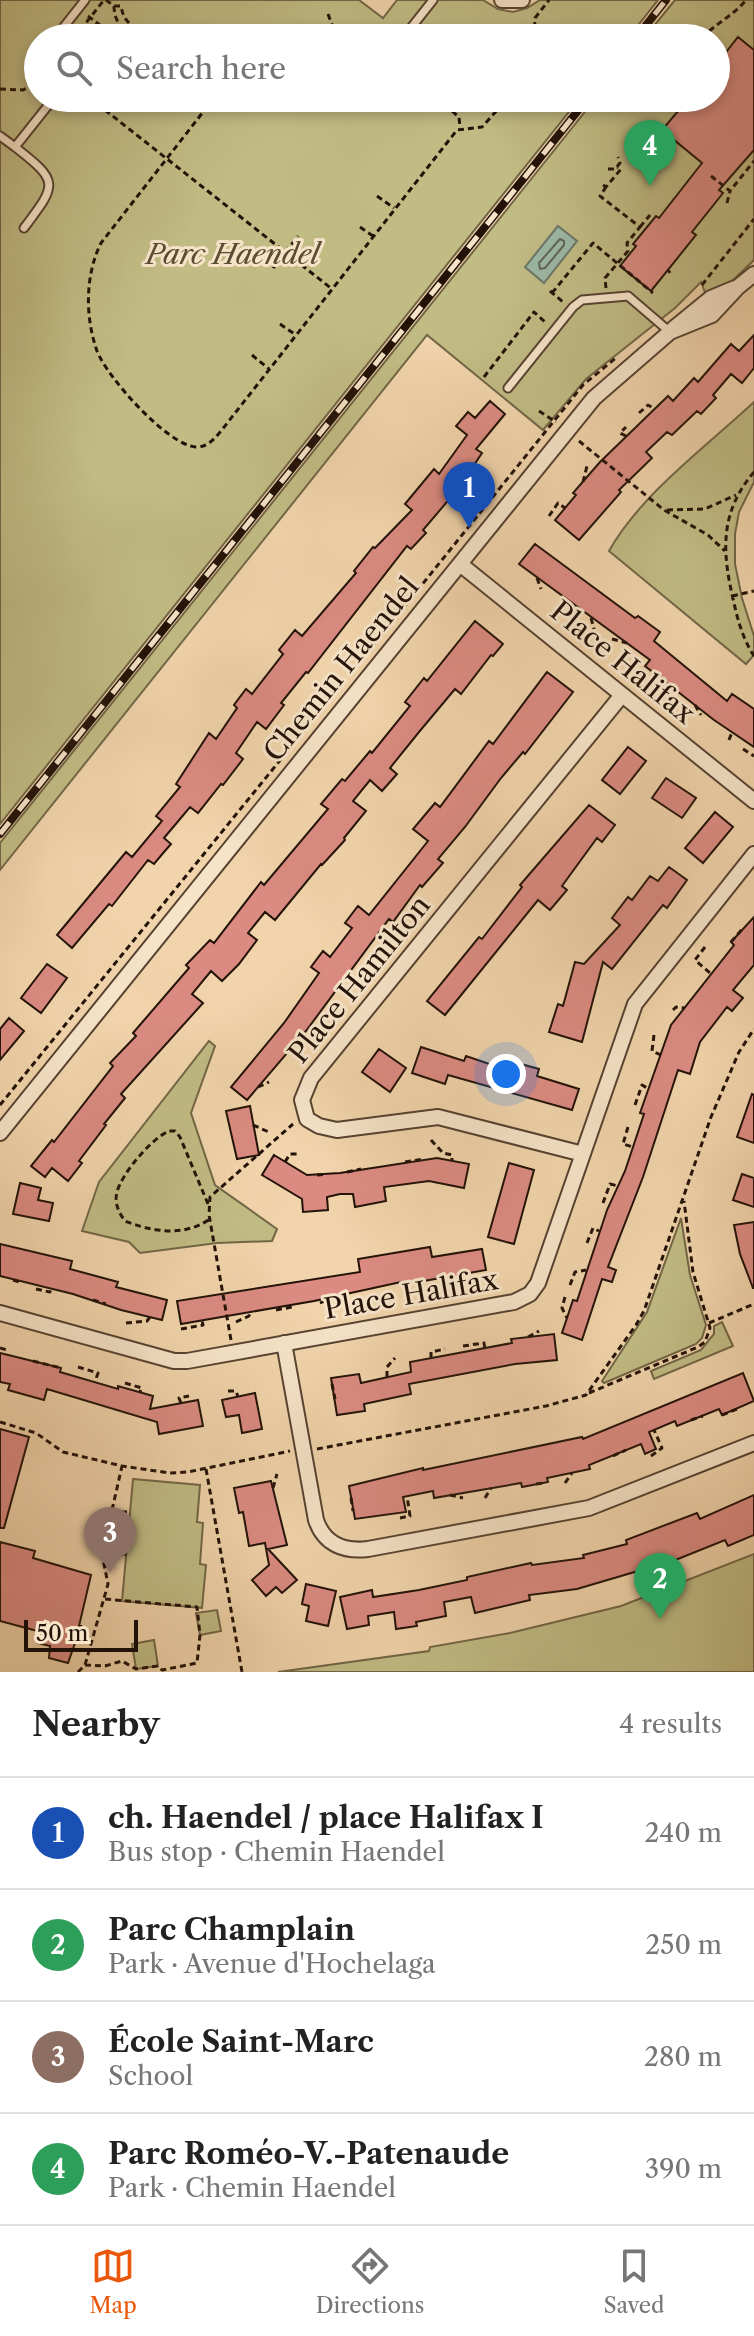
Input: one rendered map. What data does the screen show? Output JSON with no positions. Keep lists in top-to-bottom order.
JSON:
{
  "streets": {
    "street": ["Place Halifax", "Chemin Haendel", "Place Hamilton"]
  },
  "crossings": [
    ["Place Halifax", "Chemin Haendel"],
    ["Place Halifax", "Place Hamilton"]
  ],
  "parks": ["Parc Haendel"],
  "scale_bar": "50 m",
  "page": {
    "search": "Search here",
    "pins": [
      "4",
      "1",
      "3",
      "2"
    ],
    "scale": "50 m",
    "heading": ["Nearby", "4 results"],
    "list": [
      {
        "mark": "1",
        "name": "ch. Haendel / place Halifax I",
        "note": "Bus stop · Chemin Haendel",
        "value": "240 m"
      },
      {
        "mark": "2",
        "name": "Parc Champlain",
        "note": "Park · Avenue d'Hochelaga",
        "value": "250 m"
      },
      {
        "mark": "3",
        "name": "École Saint-Marc",
        "note": "School",
        "value": "280 m"
      },
      {
        "mark": "4",
        "name": "Parc Roméo-V.-Patenaude",
        "note": "Park · Chemin Haendel",
        "value": "390 m"
      }
    ],
    "nav": ["Map", "Directions", "Saved"]
  }
}
